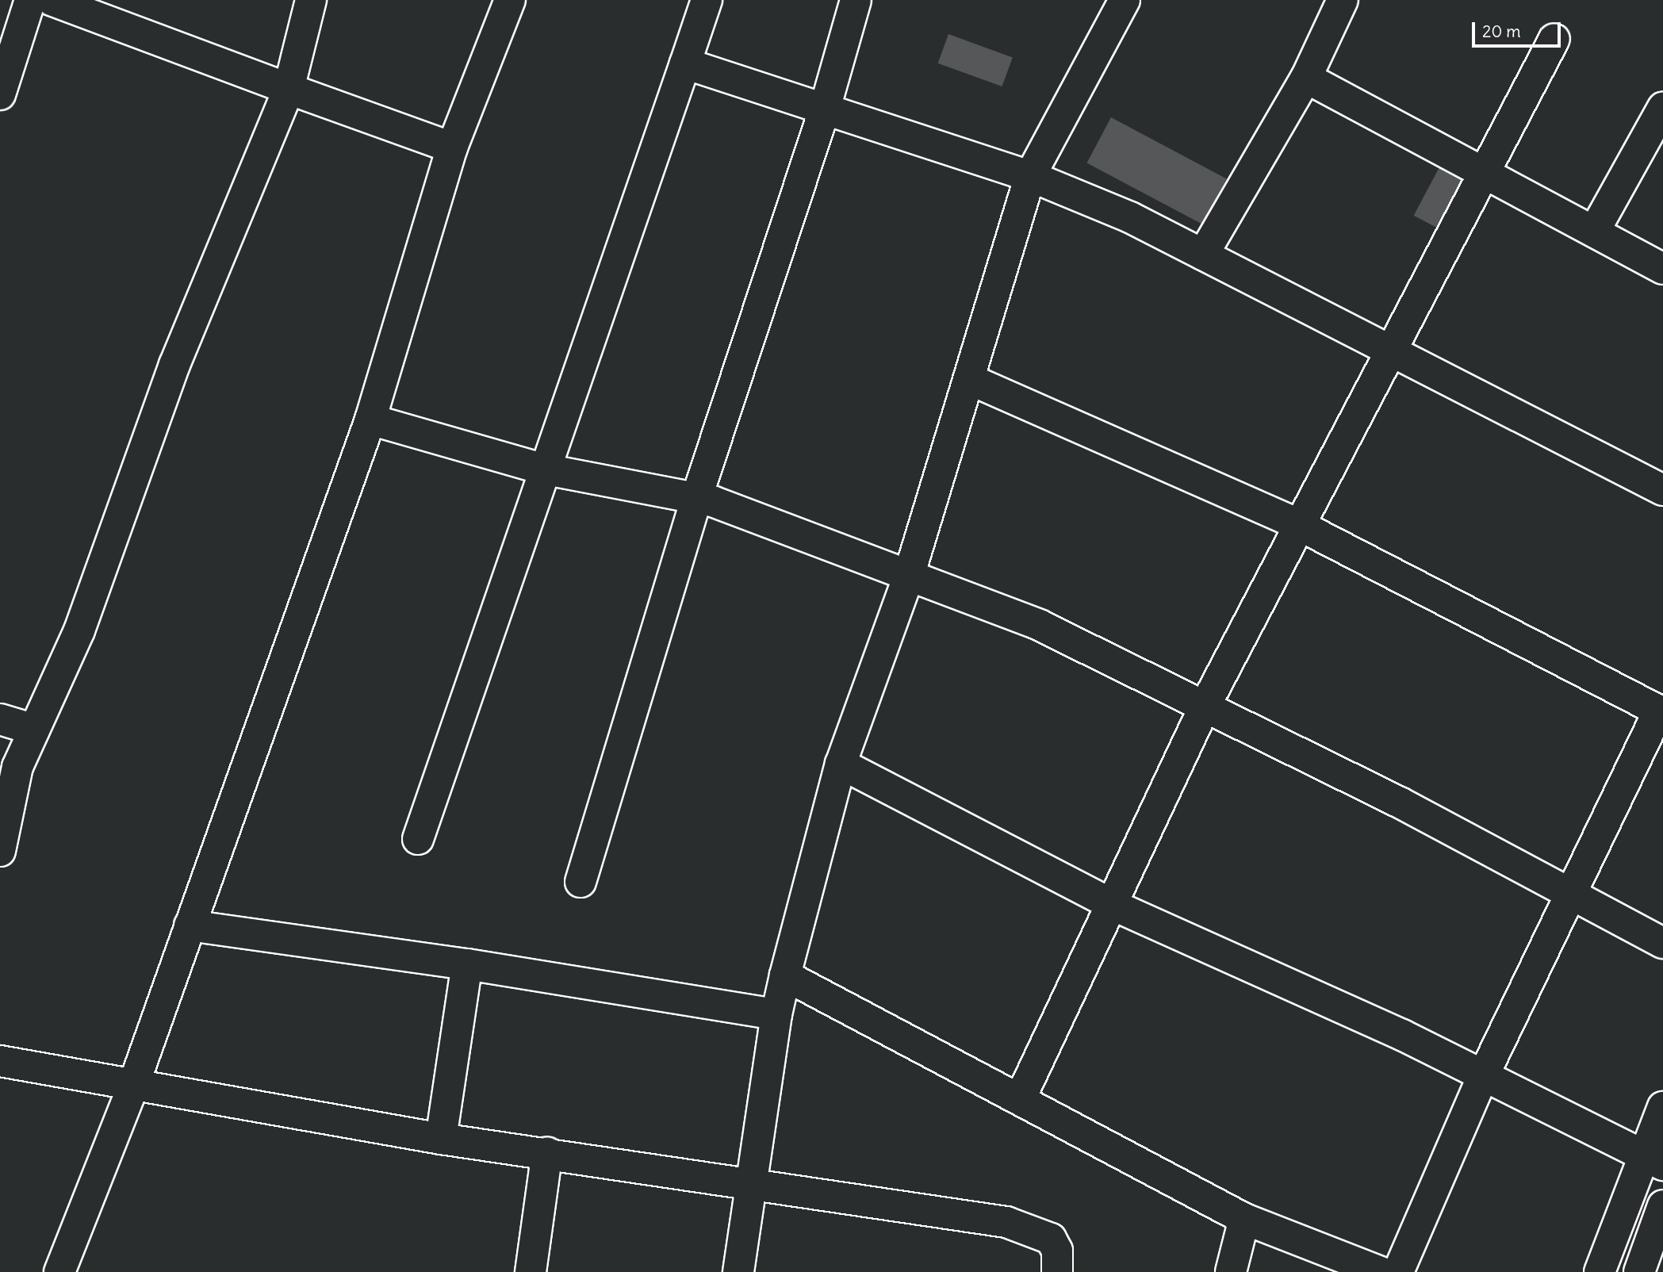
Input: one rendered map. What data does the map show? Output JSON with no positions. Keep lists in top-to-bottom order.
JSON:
{
  "scale_bar": "20 m"
}
